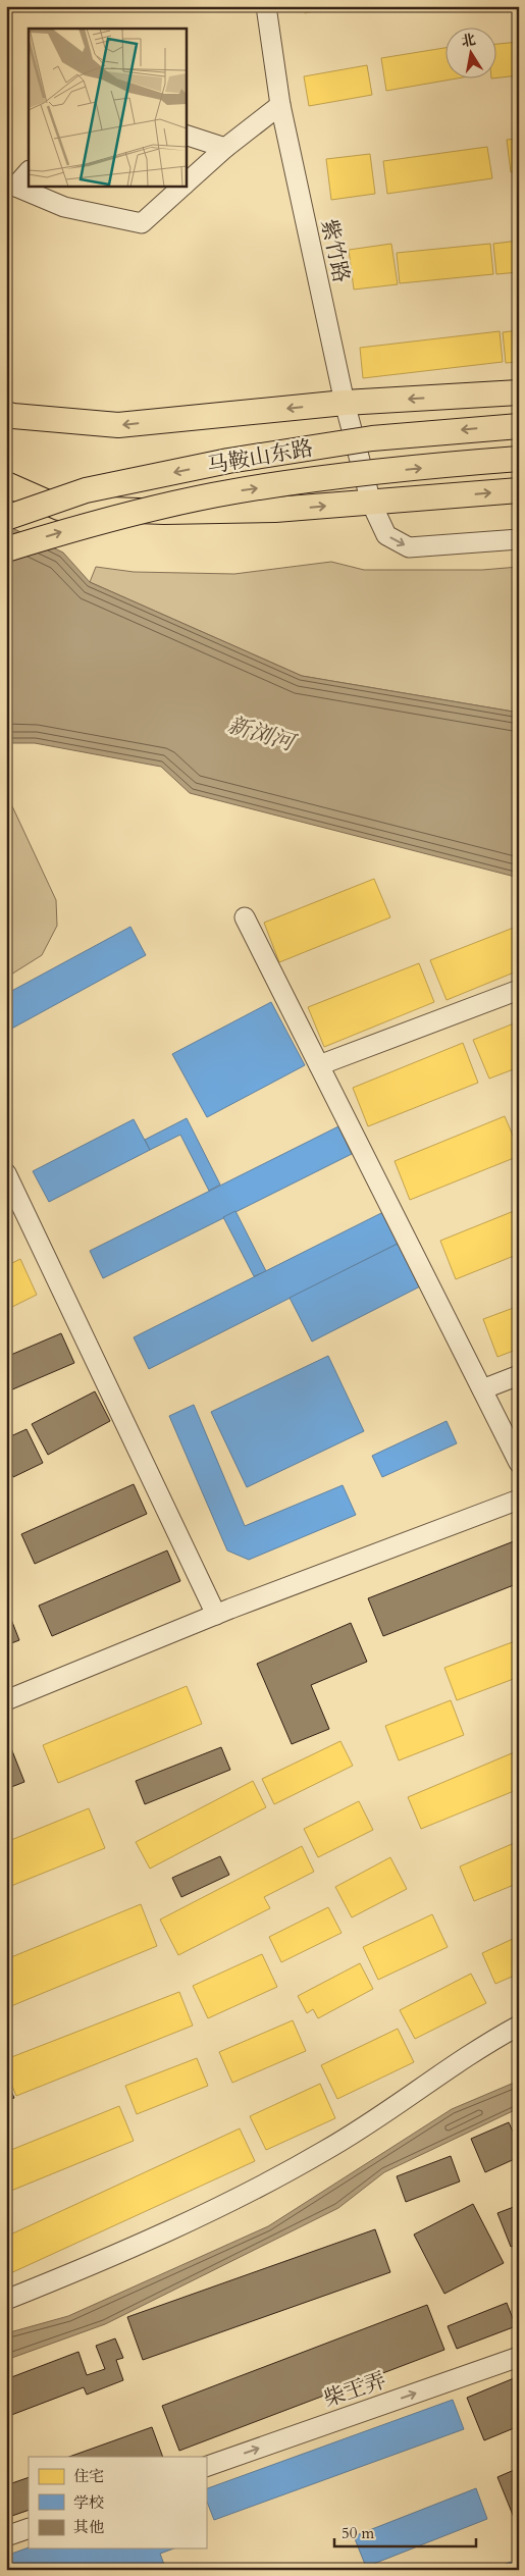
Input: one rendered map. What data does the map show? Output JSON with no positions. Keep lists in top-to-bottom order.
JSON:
{
  "streets": {
    "main road": ["马鞍山东路"],
    "street": ["紫竹路", "柴王弄"]
  },
  "one_way": ["柴王弄"],
  "water": ["新浏河"],
  "legend": ["住宅", "学校", "其他"],
  "scale_bar": "50 m",
  "north": "top"
}
